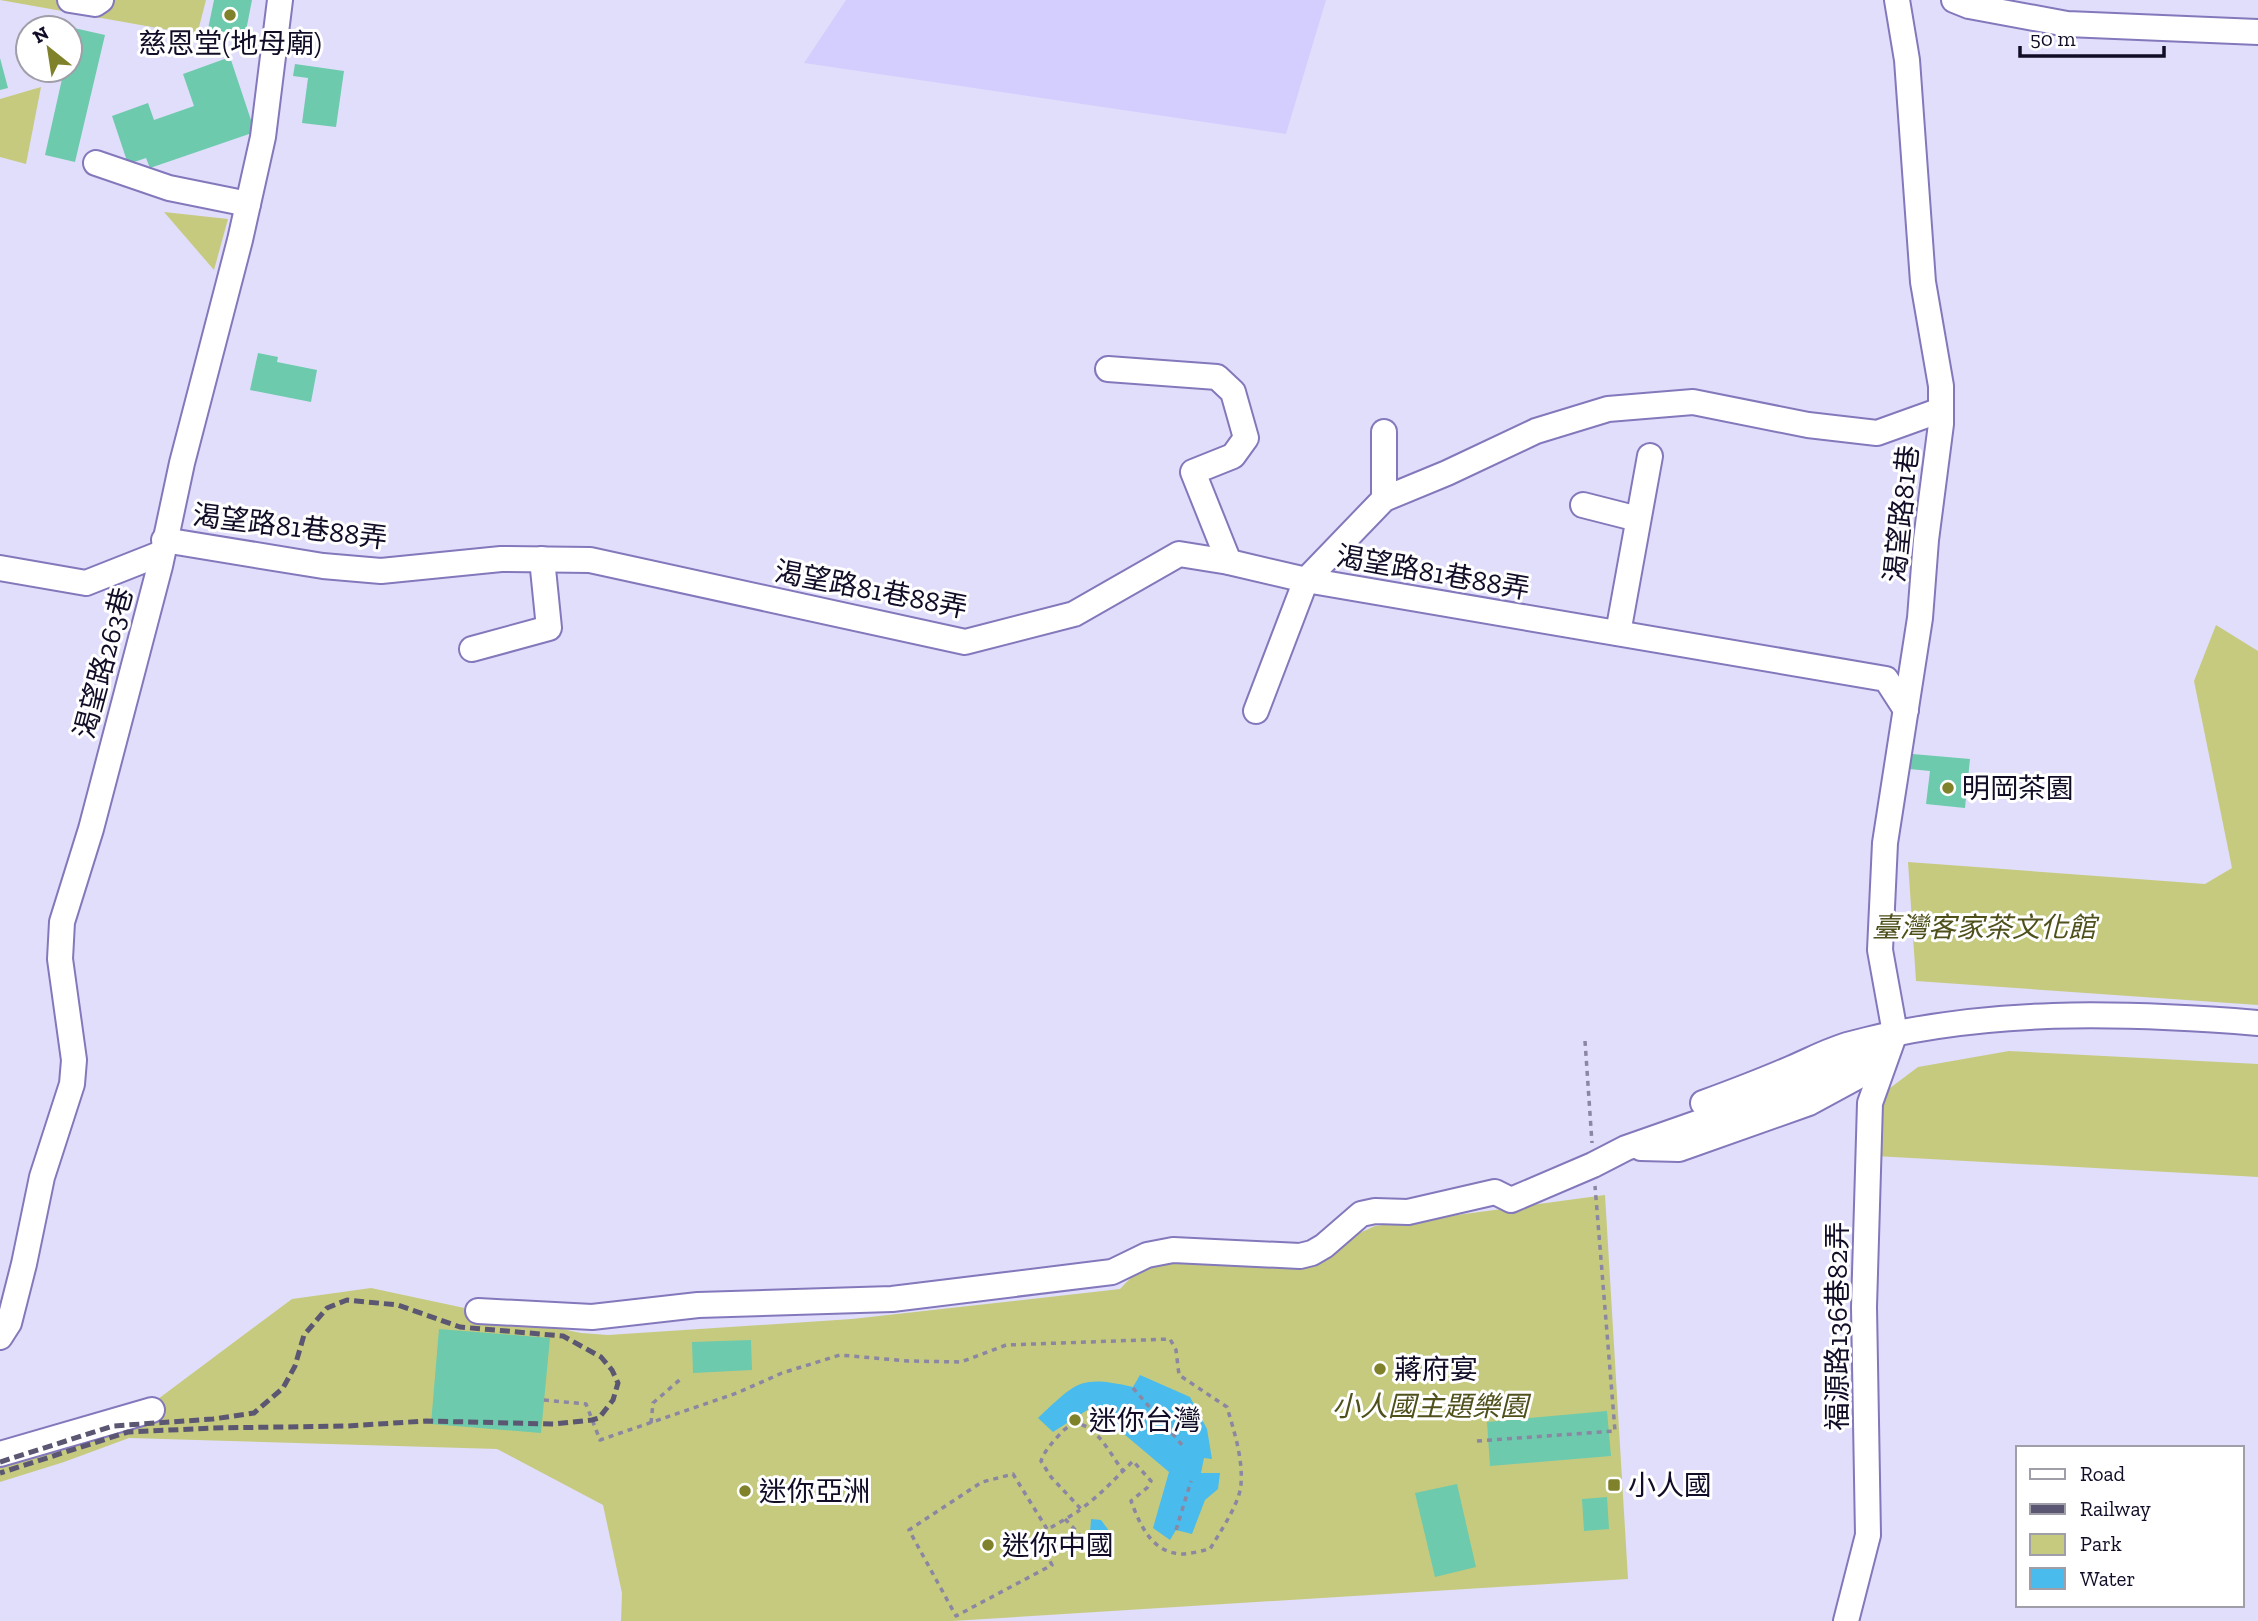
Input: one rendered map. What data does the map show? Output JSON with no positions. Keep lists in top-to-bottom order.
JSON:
{
  "streets": {
    "street": [
      "渴望路81巷",
      "渴望路81巷88弄",
      "渴望路263巷",
      "福源路136巷82弄"
    ]
  },
  "crossings": [
    ["渴望路81巷", "渴望路81巷88弄"],
    ["渴望路81巷", "福源路136巷82弄"],
    ["渴望路81巷88弄", "渴望路263巷"]
  ],
  "parks": ["臺灣客家茶文化館", "小人國主題樂園"],
  "places": {
    "other": [
      "慈恩堂(地母廟)",
      "明岡茶園",
      "蔣府宴",
      "迷你台灣",
      "迷你亞洲",
      "迷你中國"
    ],
    "transit": ["小人國"]
  },
  "legend": [
    "Road",
    "Railway",
    "Park",
    "Water"
  ],
  "scale_bar": "50 m",
  "north": "top left"
}
